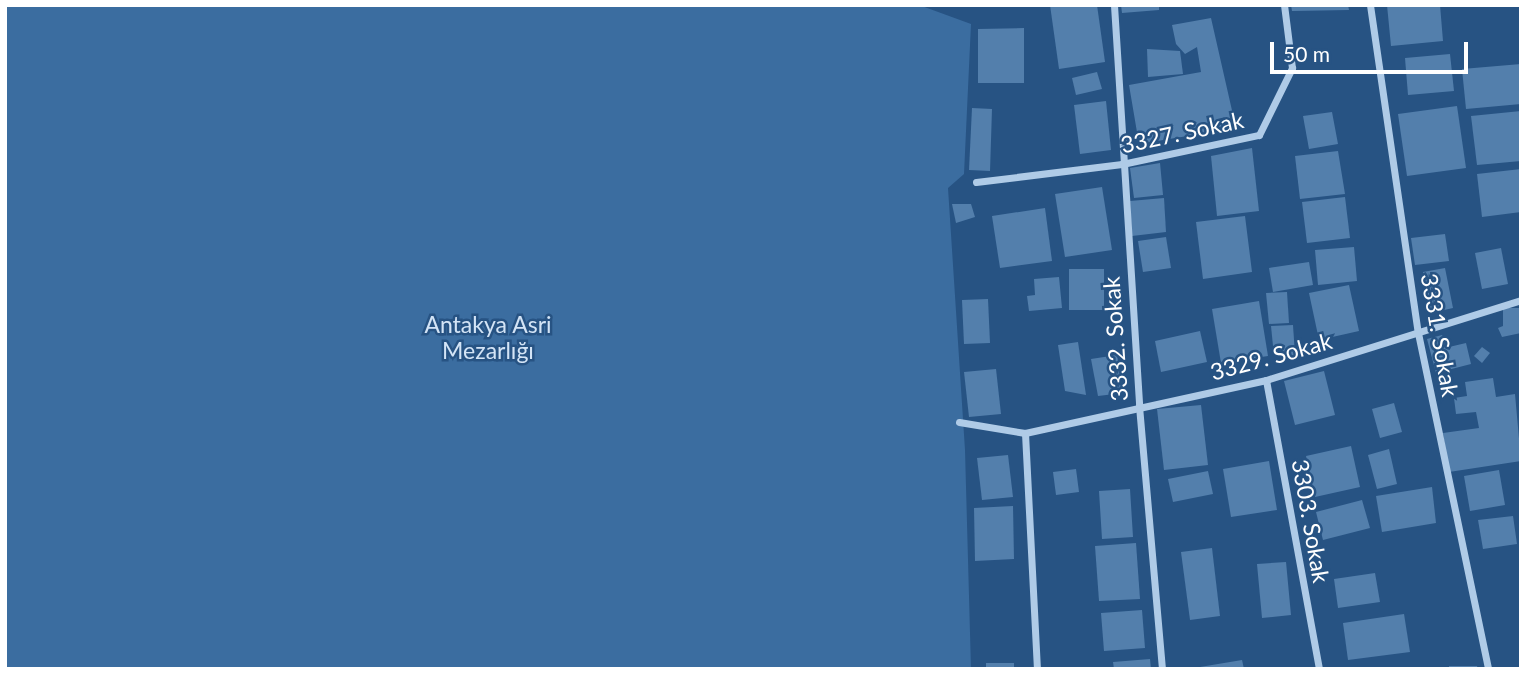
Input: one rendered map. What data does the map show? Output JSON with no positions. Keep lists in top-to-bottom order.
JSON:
{
  "streets": {
    "street": [
      "3327. Sokak",
      "3331. Sokak",
      "3332. Sokak",
      "3329. Sokak",
      "3303. Sokak"
    ]
  },
  "crossings": [
    ["3327. Sokak", "3332. Sokak"],
    ["3331. Sokak", "3329. Sokak"],
    ["3332. Sokak", "3329. Sokak"],
    ["3329. Sokak", "3303. Sokak"]
  ],
  "parks": ["Antakya Asri Mezarlığı"],
  "scale_bar": "50 m"
}
